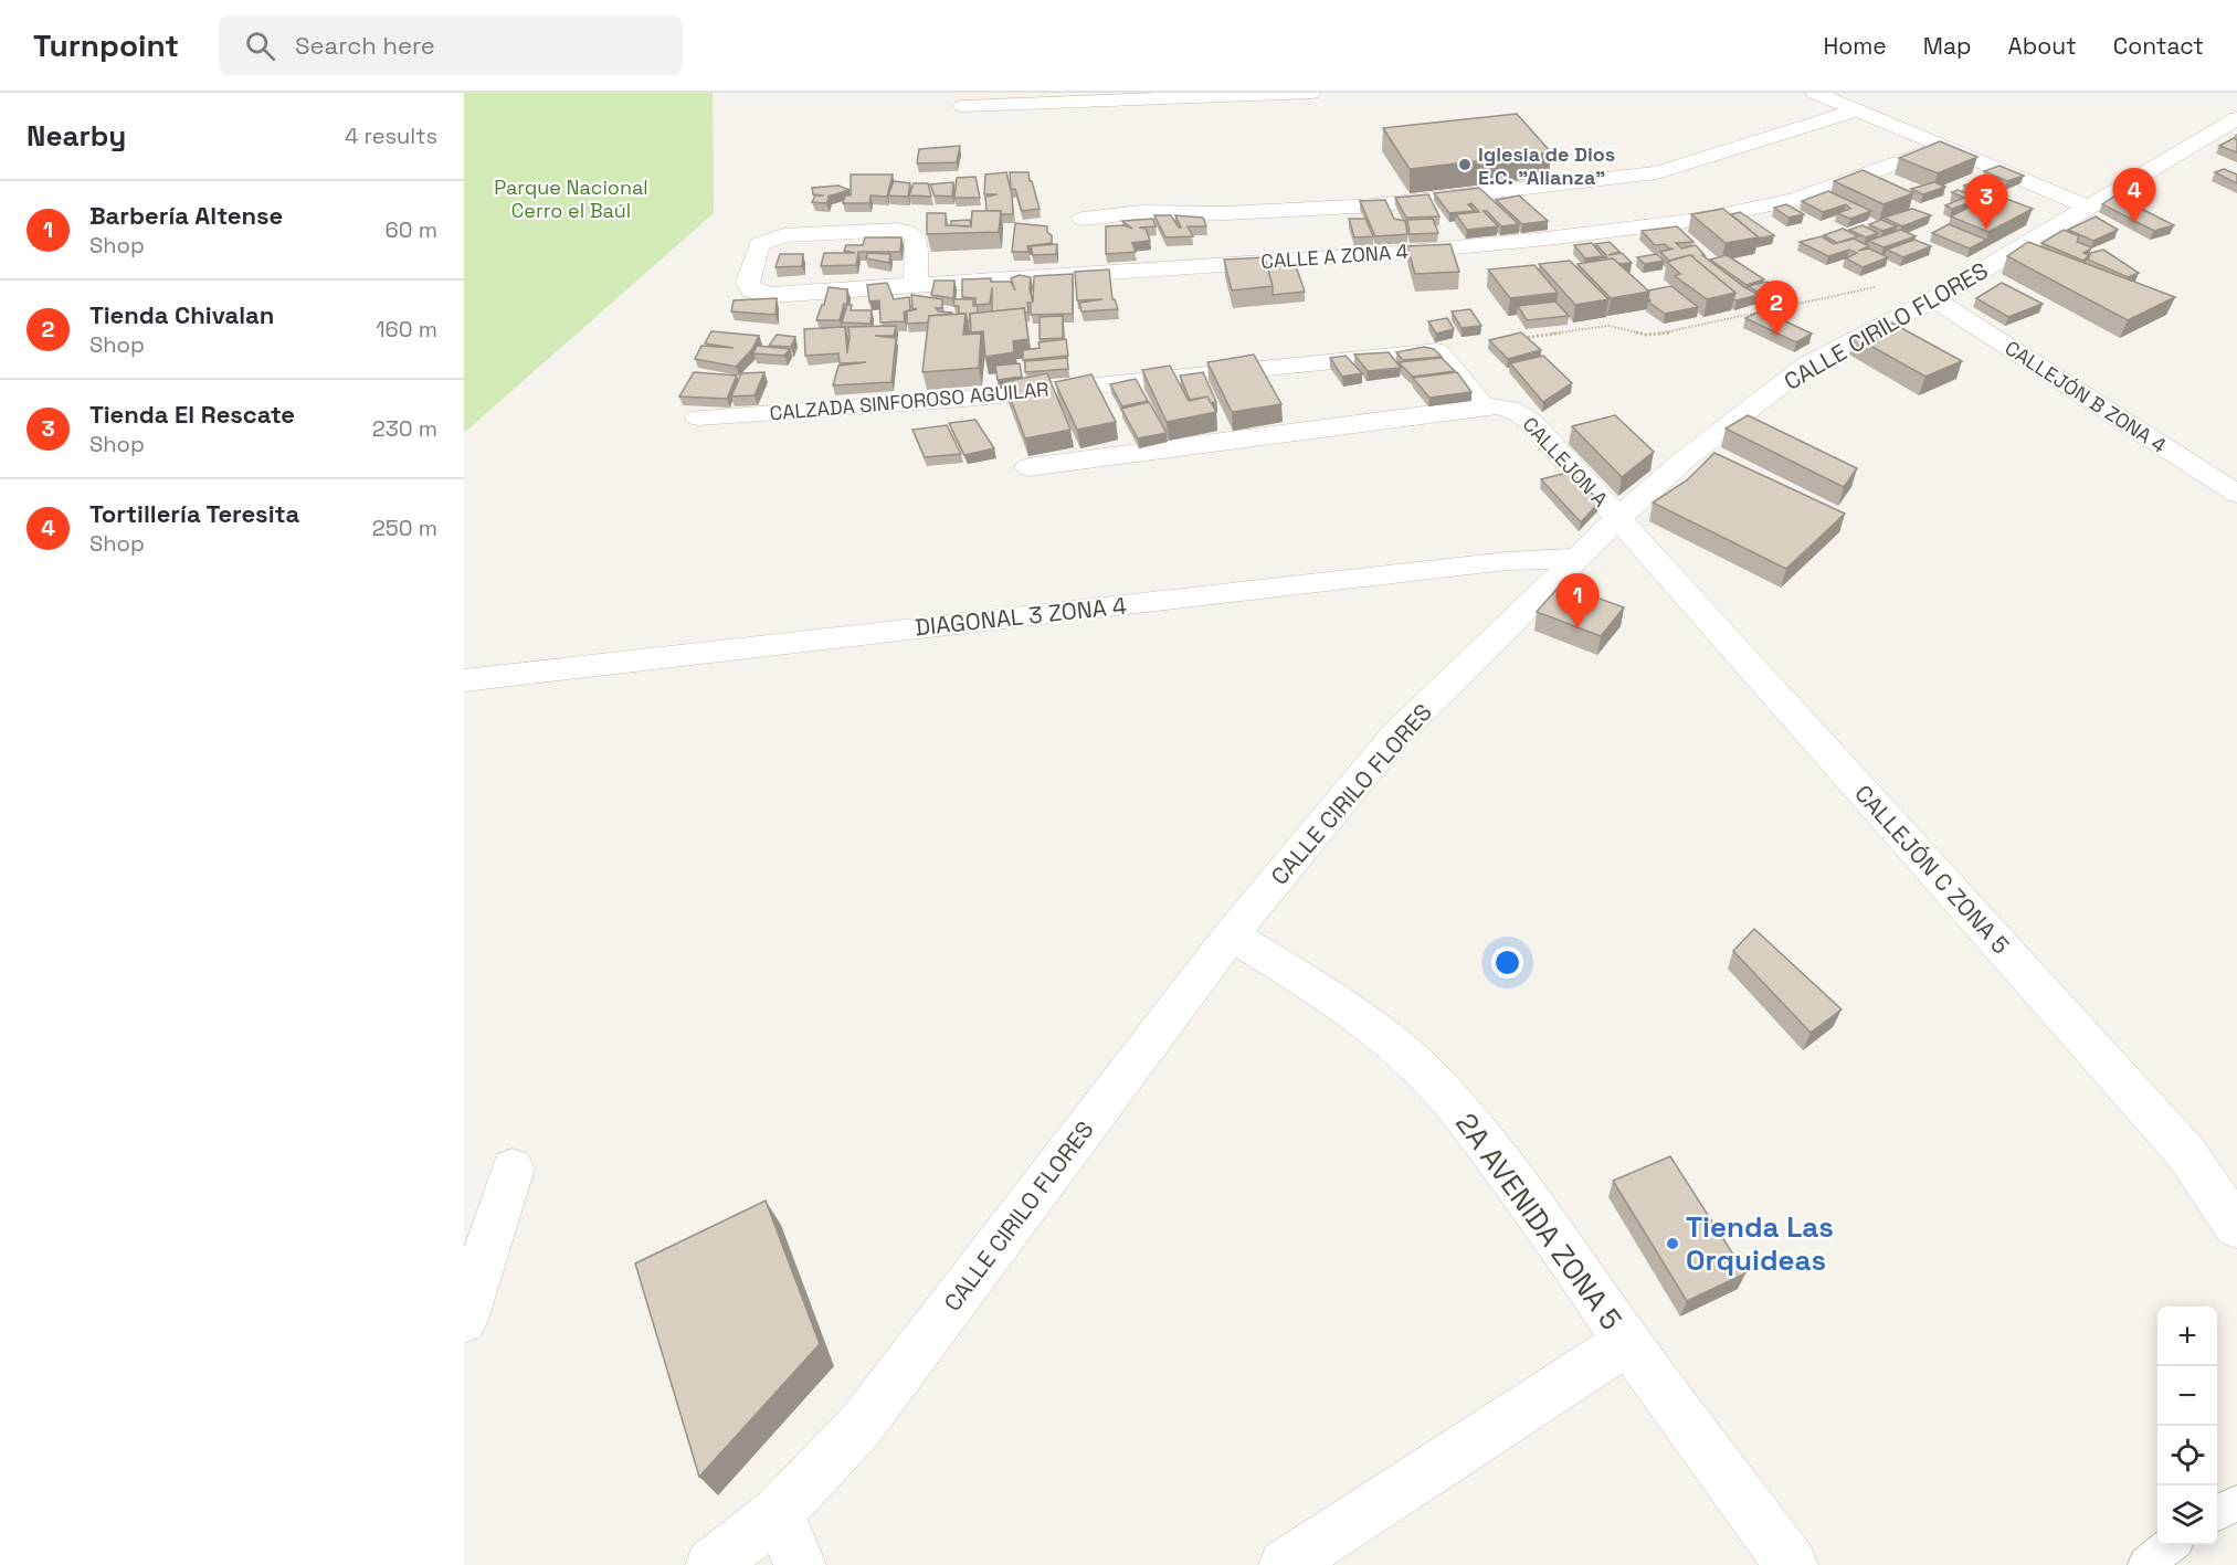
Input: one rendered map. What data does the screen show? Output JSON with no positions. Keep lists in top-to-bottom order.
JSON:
{
  "streets": {
    "street": [
      "CALLE A ZONA 4",
      "CALLE CIRILO FLORES",
      "CALLEJÓN B ZONA 4",
      "CALZADA SINFOROSO AGUILAR",
      "CALLEJON A",
      "DIAGONAL 3 ZONA 4",
      "CALLEJÓN C ZONA 5",
      "2A AVENIDA ZONA 5"
    ]
  },
  "crossings": [
    ["CALLE CIRILO FLORES", "CALLEJÓN B ZONA 4"],
    ["CALLE CIRILO FLORES", "CALLEJON A"],
    ["CALLE CIRILO FLORES", "DIAGONAL 3 ZONA 4"],
    ["CALLE CIRILO FLORES", "CALLEJÓN C ZONA 5"],
    ["CALLE CIRILO FLORES", "2A AVENIDA ZONA 5"],
    ["CALZADA SINFOROSO AGUILAR", "CALLEJON A"],
    ["CALLEJON A", "CALLEJÓN C ZONA 5"]
  ],
  "parks": ["Parque Nacional Cerro el Baúl"],
  "places": ["Iglesia de Dios E.C. \"Alianza\"", "Tienda Las Orquideas"],
  "page": {
    "header": "Turnpoint",
    "search": "Search here",
    "nav": [
      "Home",
      "Map",
      "About",
      "Contact"
    ],
    "heading": ["Nearby", "4 results"],
    "pins": [
      "4",
      "3",
      "2",
      "1"
    ],
    "list": [
      {
        "mark": "1",
        "name": "Barbería Altense",
        "note": "Shop",
        "value": "60 m"
      },
      {
        "mark": "2",
        "name": "Tienda Chivalan",
        "note": "Shop",
        "value": "160 m"
      },
      {
        "mark": "3",
        "name": "Tienda El Rescate",
        "note": "Shop",
        "value": "230 m"
      },
      {
        "mark": "4",
        "name": "Tortillería Teresita",
        "note": "Shop",
        "value": "250 m"
      }
    ],
    "map_buttons": ["+", "−"]
  }
}
